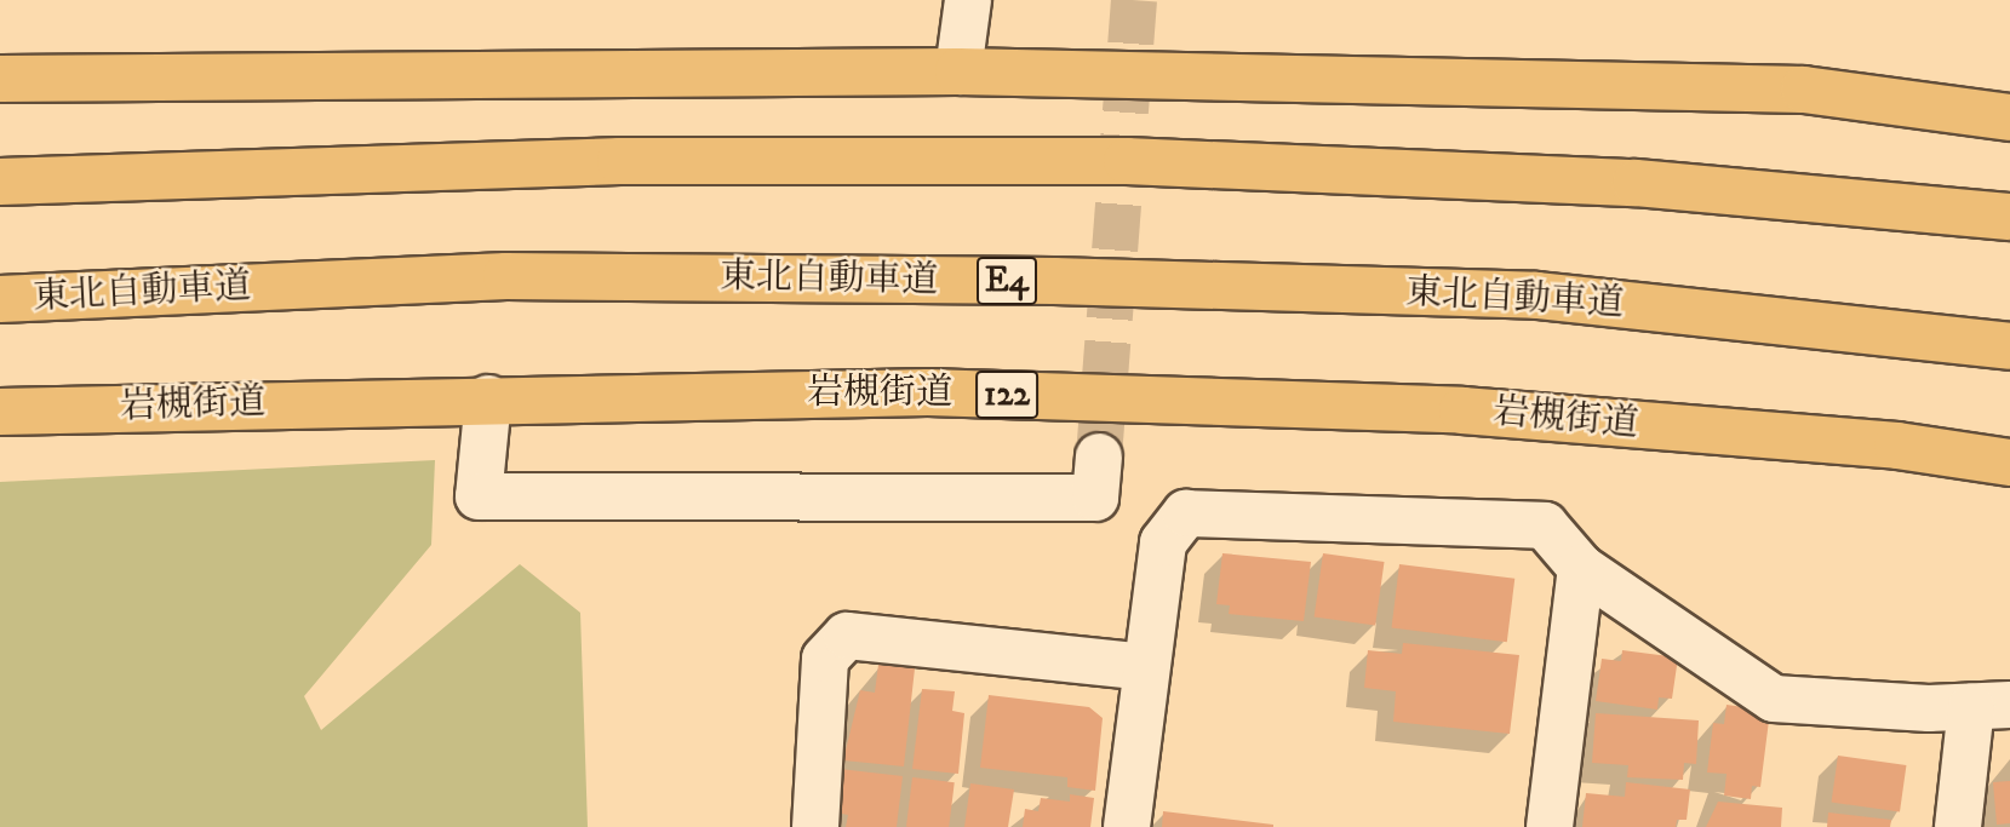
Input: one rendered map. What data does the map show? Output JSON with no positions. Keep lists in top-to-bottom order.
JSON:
{
  "streets": {
    "highway": [
      "東北自動車道",
      "E4",
      "岩槻街道",
      "122"
    ]
  }
}
